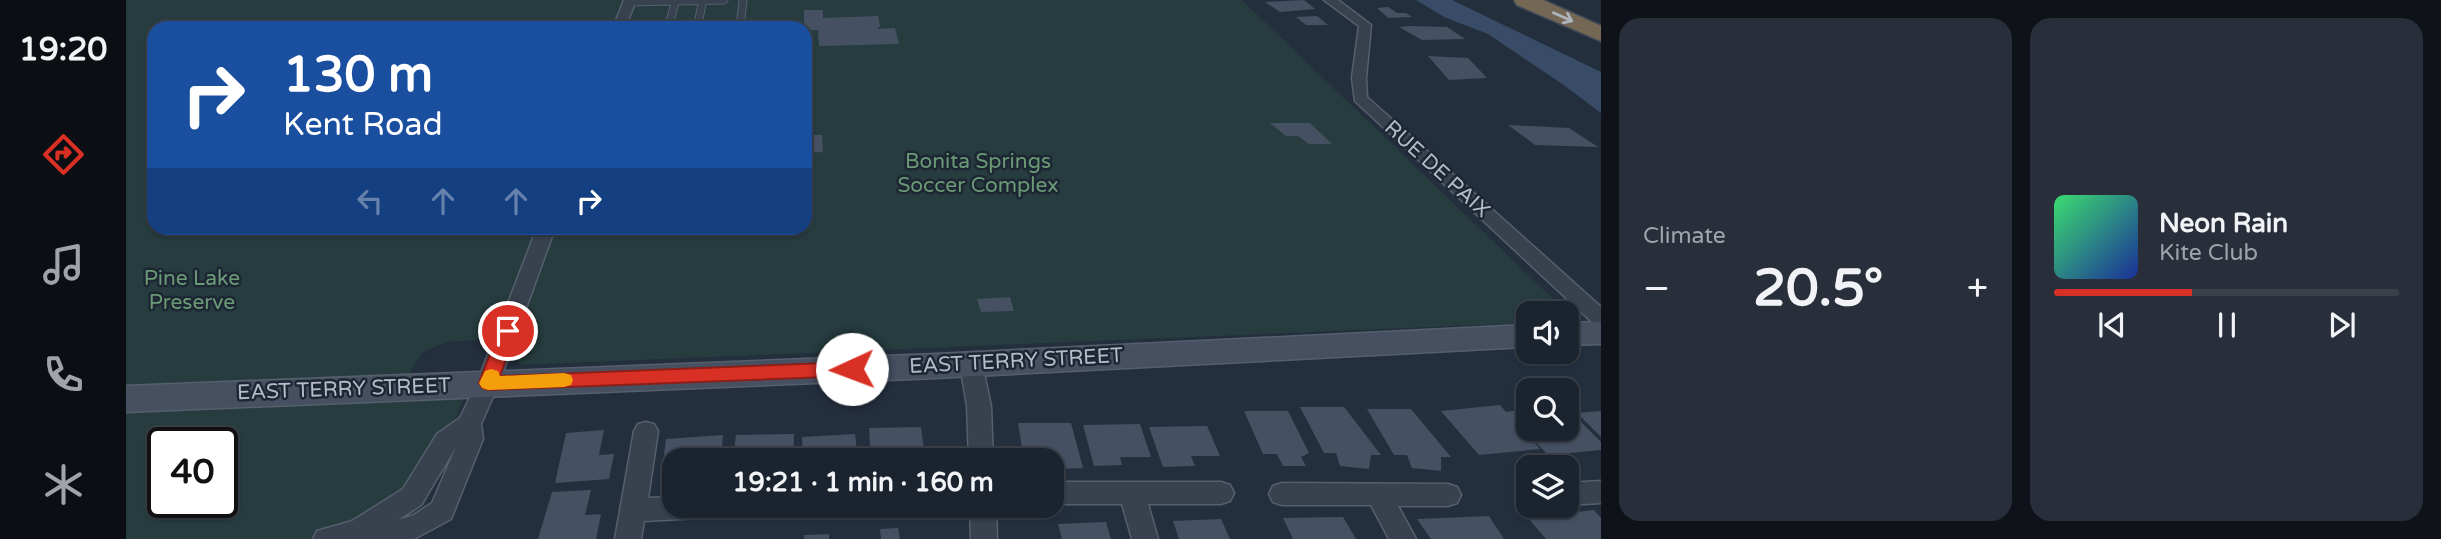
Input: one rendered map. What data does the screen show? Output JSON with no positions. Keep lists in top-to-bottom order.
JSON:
{
  "streets": {
    "street": ["RUE DE PAIX", "EAST TERRY STREET"]
  },
  "parks": ["Bonita Springs Soccer Complex", "Pine Lake Preserve"],
  "page": {
    "tabs": "19:20",
    "tile": "Climate",
    "turn": ["130 m", "Kent Road"],
    "song": ["Neon Rain", "Kite Club"],
    "heat": ["−", "20.5°", "+"],
    "limit": "40",
    "trip": "19:21 · 1 min · 160 m"
  }
}
